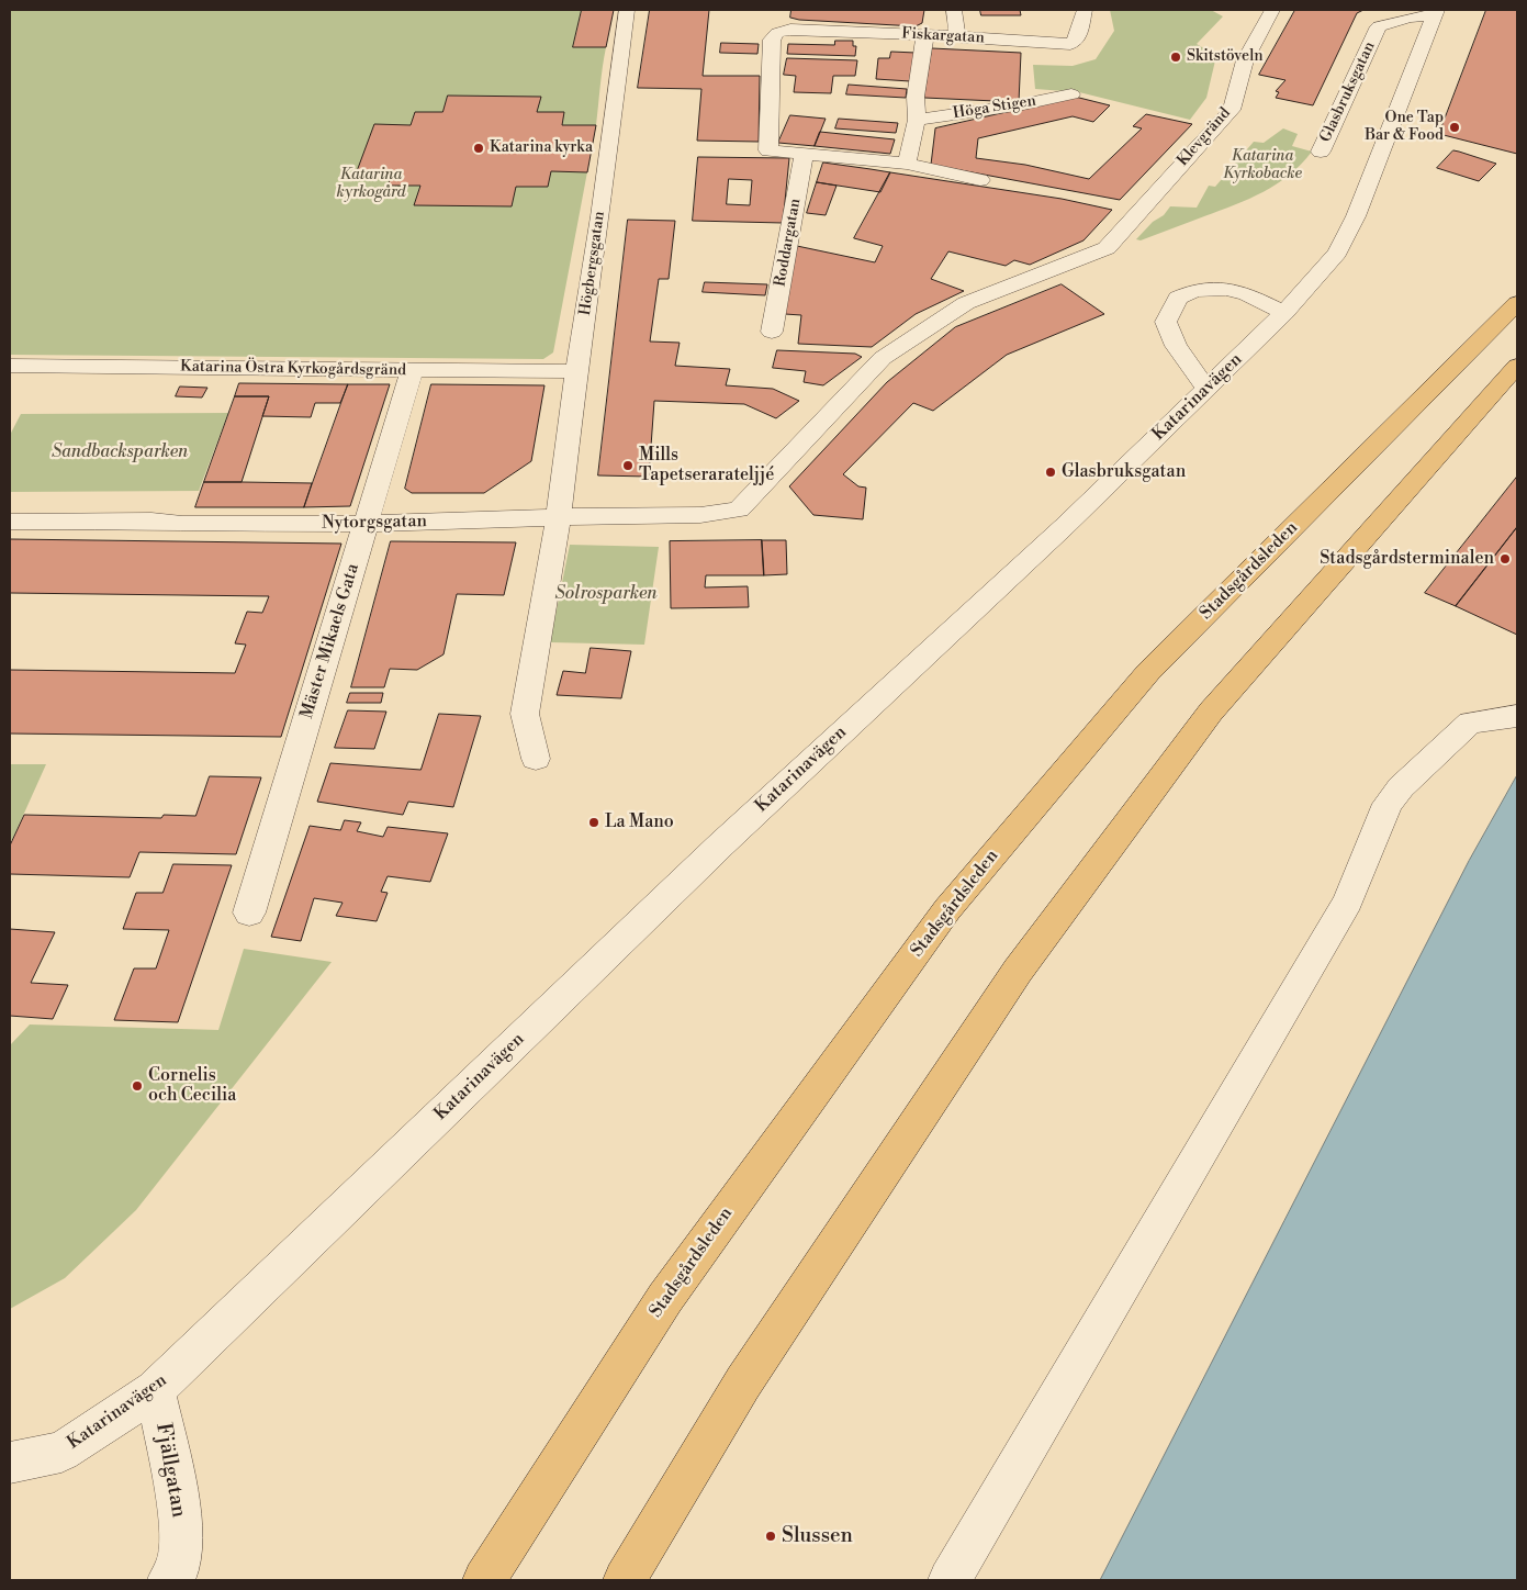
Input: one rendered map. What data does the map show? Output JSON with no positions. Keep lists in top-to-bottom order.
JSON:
{
  "streets": {
    "main road": ["Stadsgårdsleden"],
    "street": [
      "Fiskargatan",
      "Glasbruksgatan",
      "Höga Stigen",
      "Klevgränd",
      "Roddargatan",
      "Högbergsgatan",
      "Katarina Östra Kyrkogårdsgränd",
      "Katarinavägen",
      "Nytorgsgatan",
      "Mäster Mikaels Gata",
      "Fjällgatan"
    ]
  },
  "crossings": [
    ["Fiskargatan", "Roddargatan"],
    ["Glasbruksgatan", "Katarinavägen"],
    ["Klevgränd", "Nytorgsgatan"],
    ["Högbergsgatan", "Katarina Östra Kyrkogårdsgränd"],
    ["Högbergsgatan", "Nytorgsgatan"],
    ["Katarina Östra Kyrkogårdsgränd", "Mäster Mikaels Gata"],
    ["Katarinavägen", "Fjällgatan"],
    ["Nytorgsgatan", "Mäster Mikaels Gata"]
  ],
  "parks": [
    "Katarina Kyrkobacke",
    "Katarina kyrkogård",
    "Sandbacksparken",
    "Solrosparken"
  ],
  "places": [
    "Skitstöveln",
    "One Tap Bar & Food",
    "Katarina kyrka",
    "Mills Tapetserarateljjé",
    "Glasbruksgatan",
    "Stadsgårdsterminalen",
    "La Mano",
    "Cornelis och Cecilia",
    "Slussen"
  ]
}
